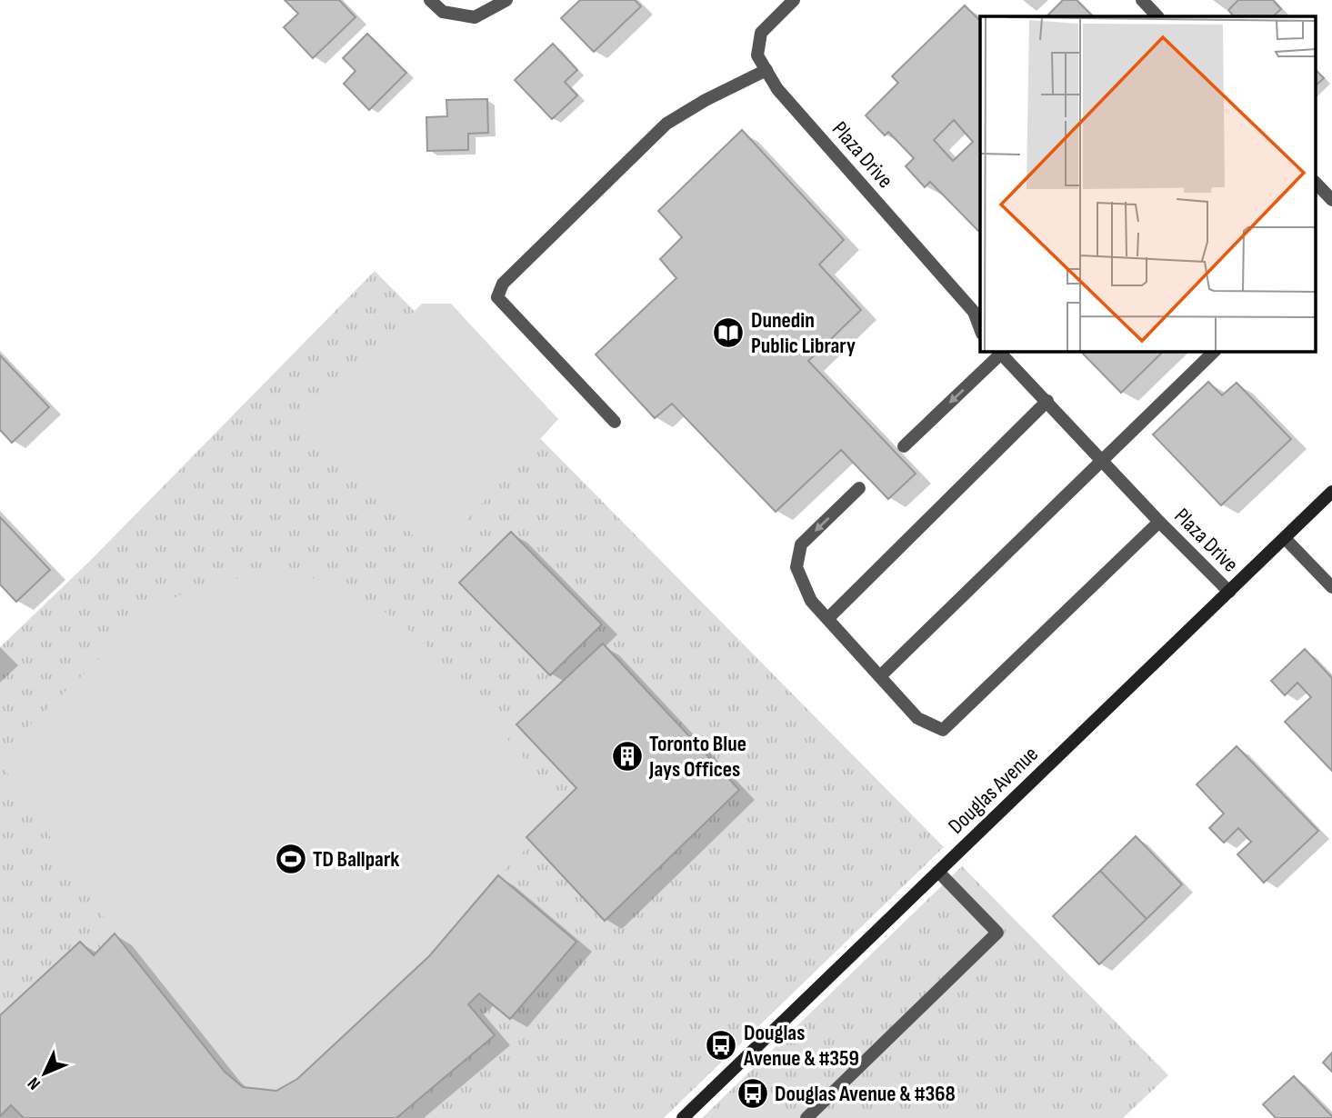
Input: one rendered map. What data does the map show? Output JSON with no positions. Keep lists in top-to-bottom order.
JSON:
{
  "streets": {
    "street": ["Plaza Drive", "Douglas Avenue"]
  },
  "crossings": [
    ["Plaza Drive", "Douglas Avenue"]
  ],
  "places": {
    "library": ["Dunedin Public Library"],
    "building": ["Toronto Blue Jays Offices"],
    "sports": ["TD Ballpark"],
    "bus stop": ["Douglas Avenue & #359", "Douglas Avenue & #368"]
  },
  "north": "bottom left"
}
